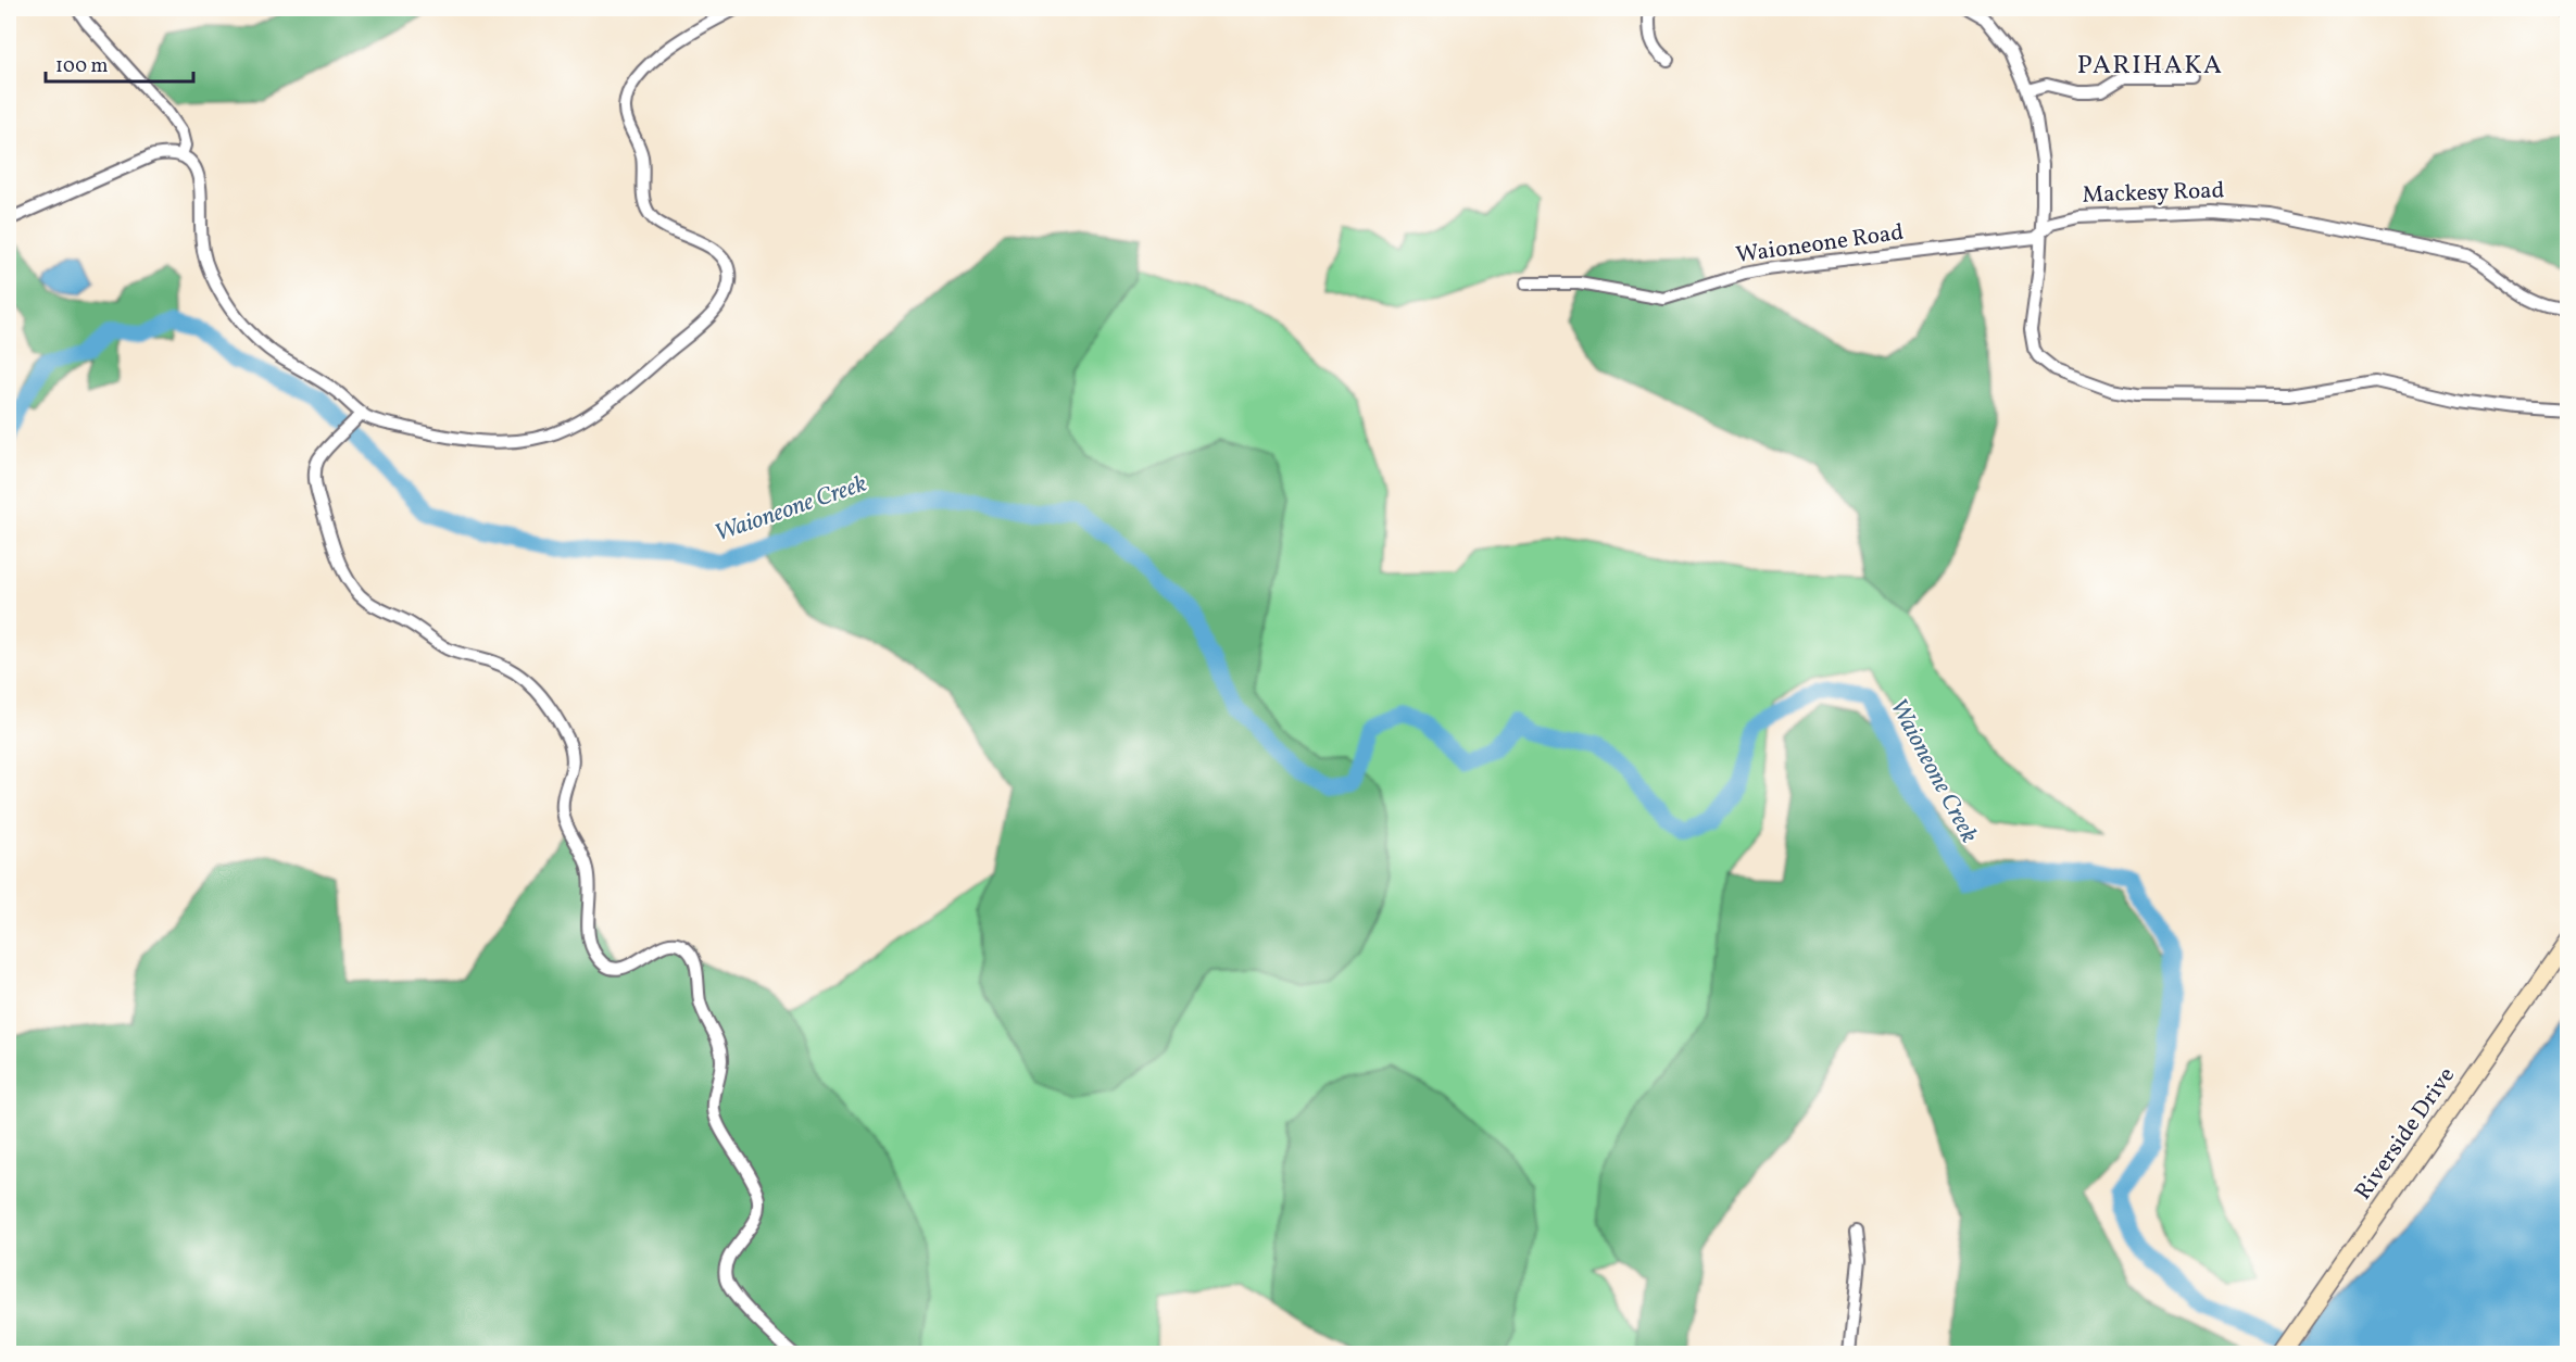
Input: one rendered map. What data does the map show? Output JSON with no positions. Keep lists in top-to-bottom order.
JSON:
{
  "streets": {
    "main road": ["Riverside Drive"],
    "street": ["Mackesy Road", "Waioneone Road"]
  },
  "crossings": [
    ["Mackesy Road", "Waioneone Road"]
  ],
  "districts": ["PARIHAKA"],
  "water": ["Waioneone Creek"],
  "scale_bar": "100 m"
}
